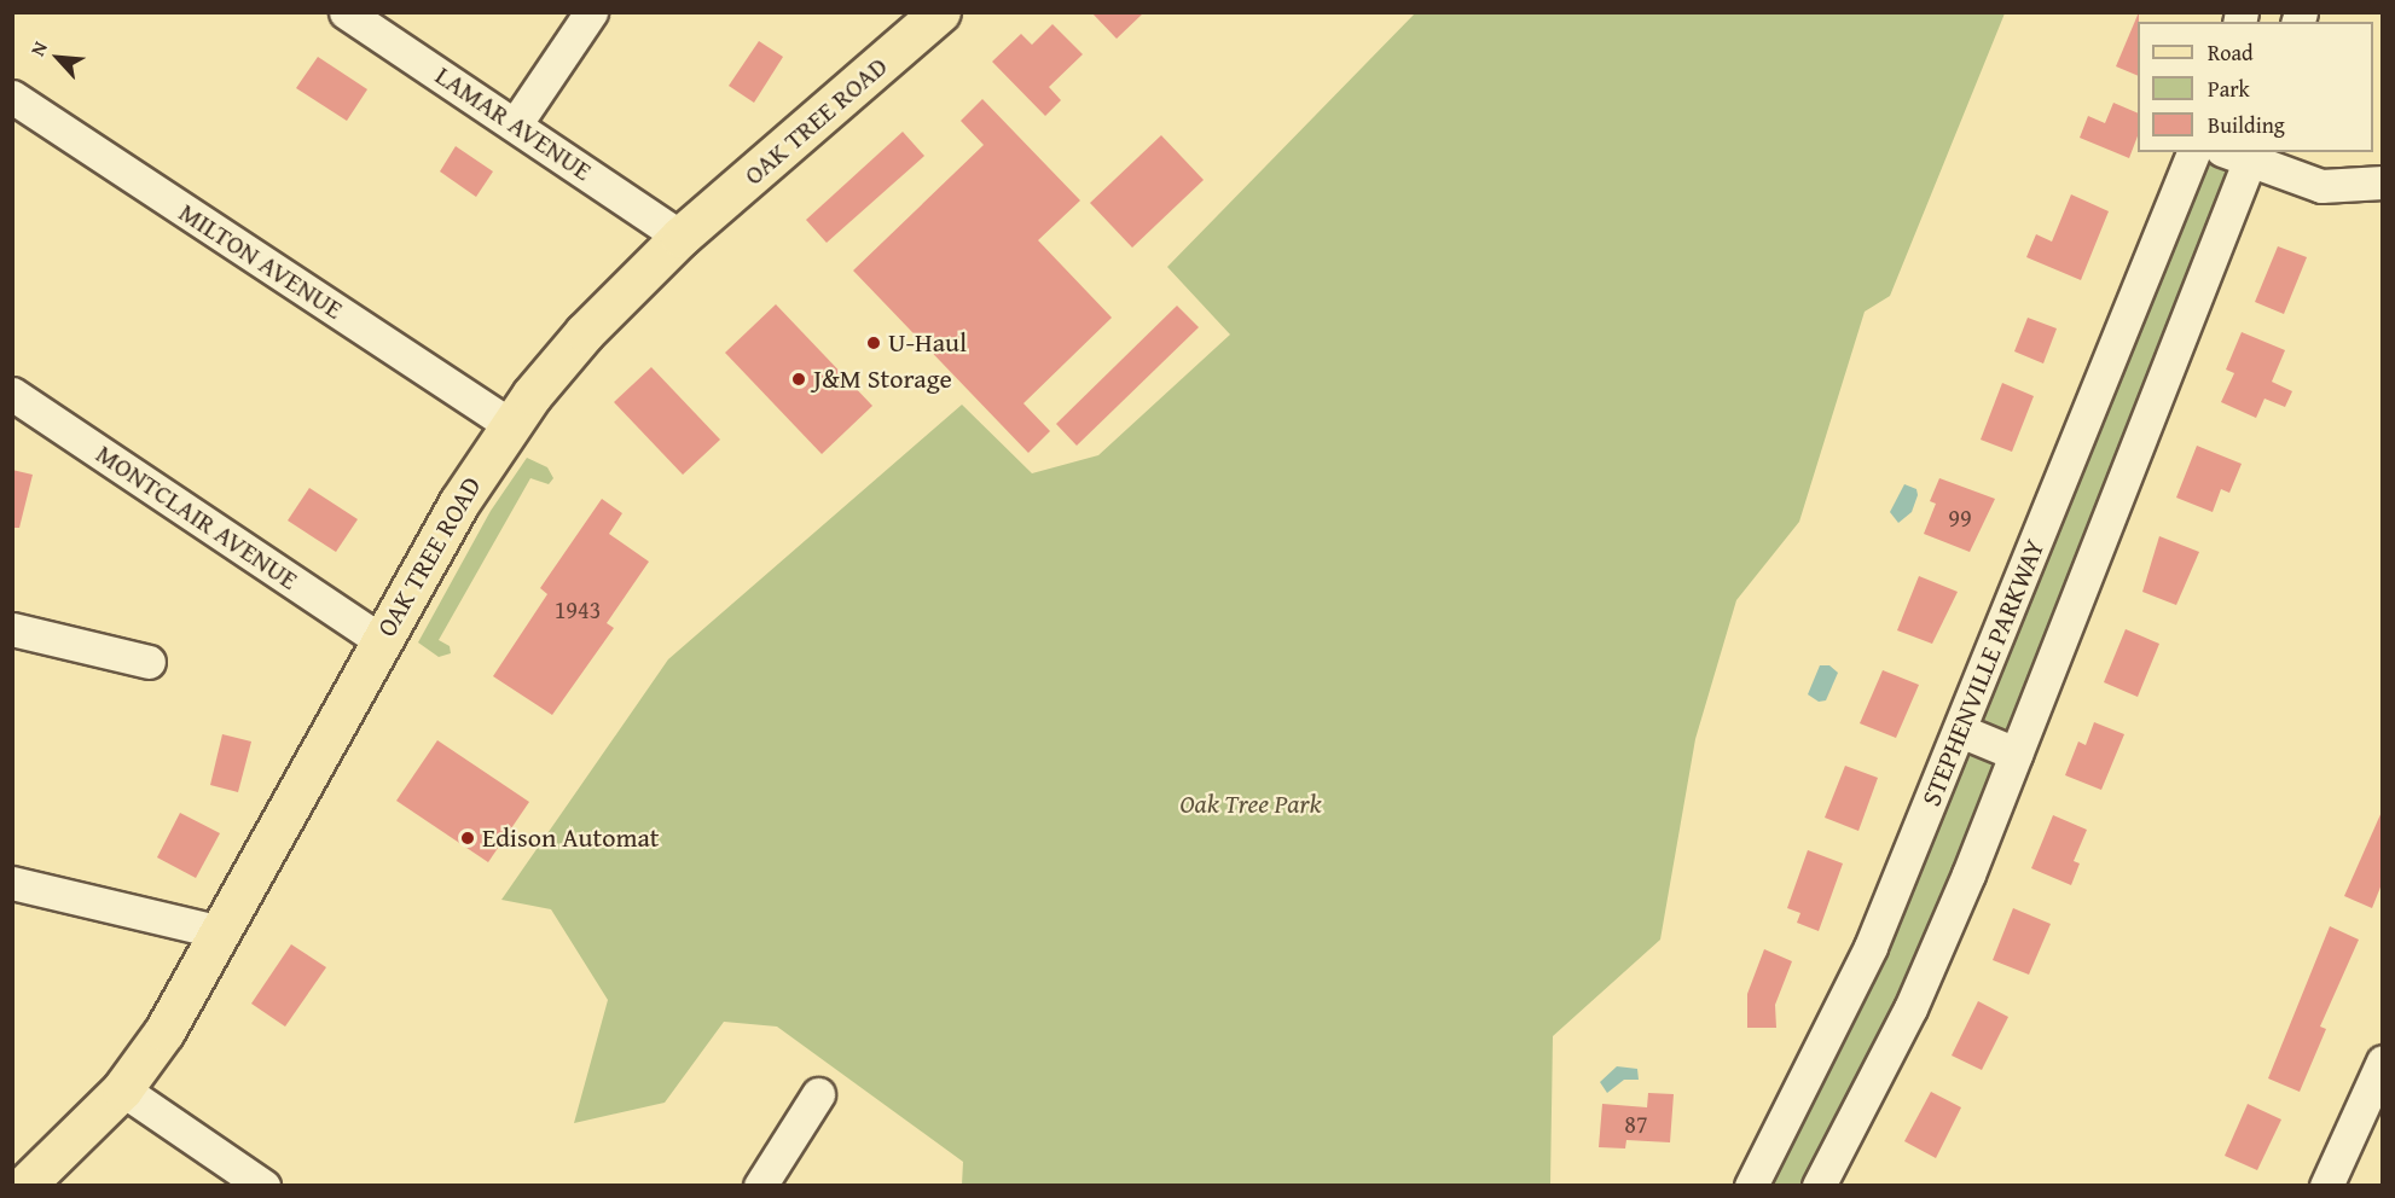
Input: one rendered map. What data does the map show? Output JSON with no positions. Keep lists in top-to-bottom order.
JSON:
{
  "streets": {
    "main road": ["OAK TREE ROAD"],
    "street": [
      "LAMAR AVENUE",
      "MILTON AVENUE",
      "MONTCLAIR AVENUE",
      "STEPHENVILLE PARKWAY"
    ]
  },
  "crossings": [
    ["OAK TREE ROAD", "LAMAR AVENUE"],
    ["OAK TREE ROAD", "MILTON AVENUE"],
    ["OAK TREE ROAD", "MONTCLAIR AVENUE"]
  ],
  "parks": ["Oak Tree Park"],
  "places": ["U-Haul", "J&M Storage", "Edison Automat"],
  "house_numbers": ["99", "1943", "87"],
  "legend": ["Road", "Park", "Building"],
  "north": "top left"
}
